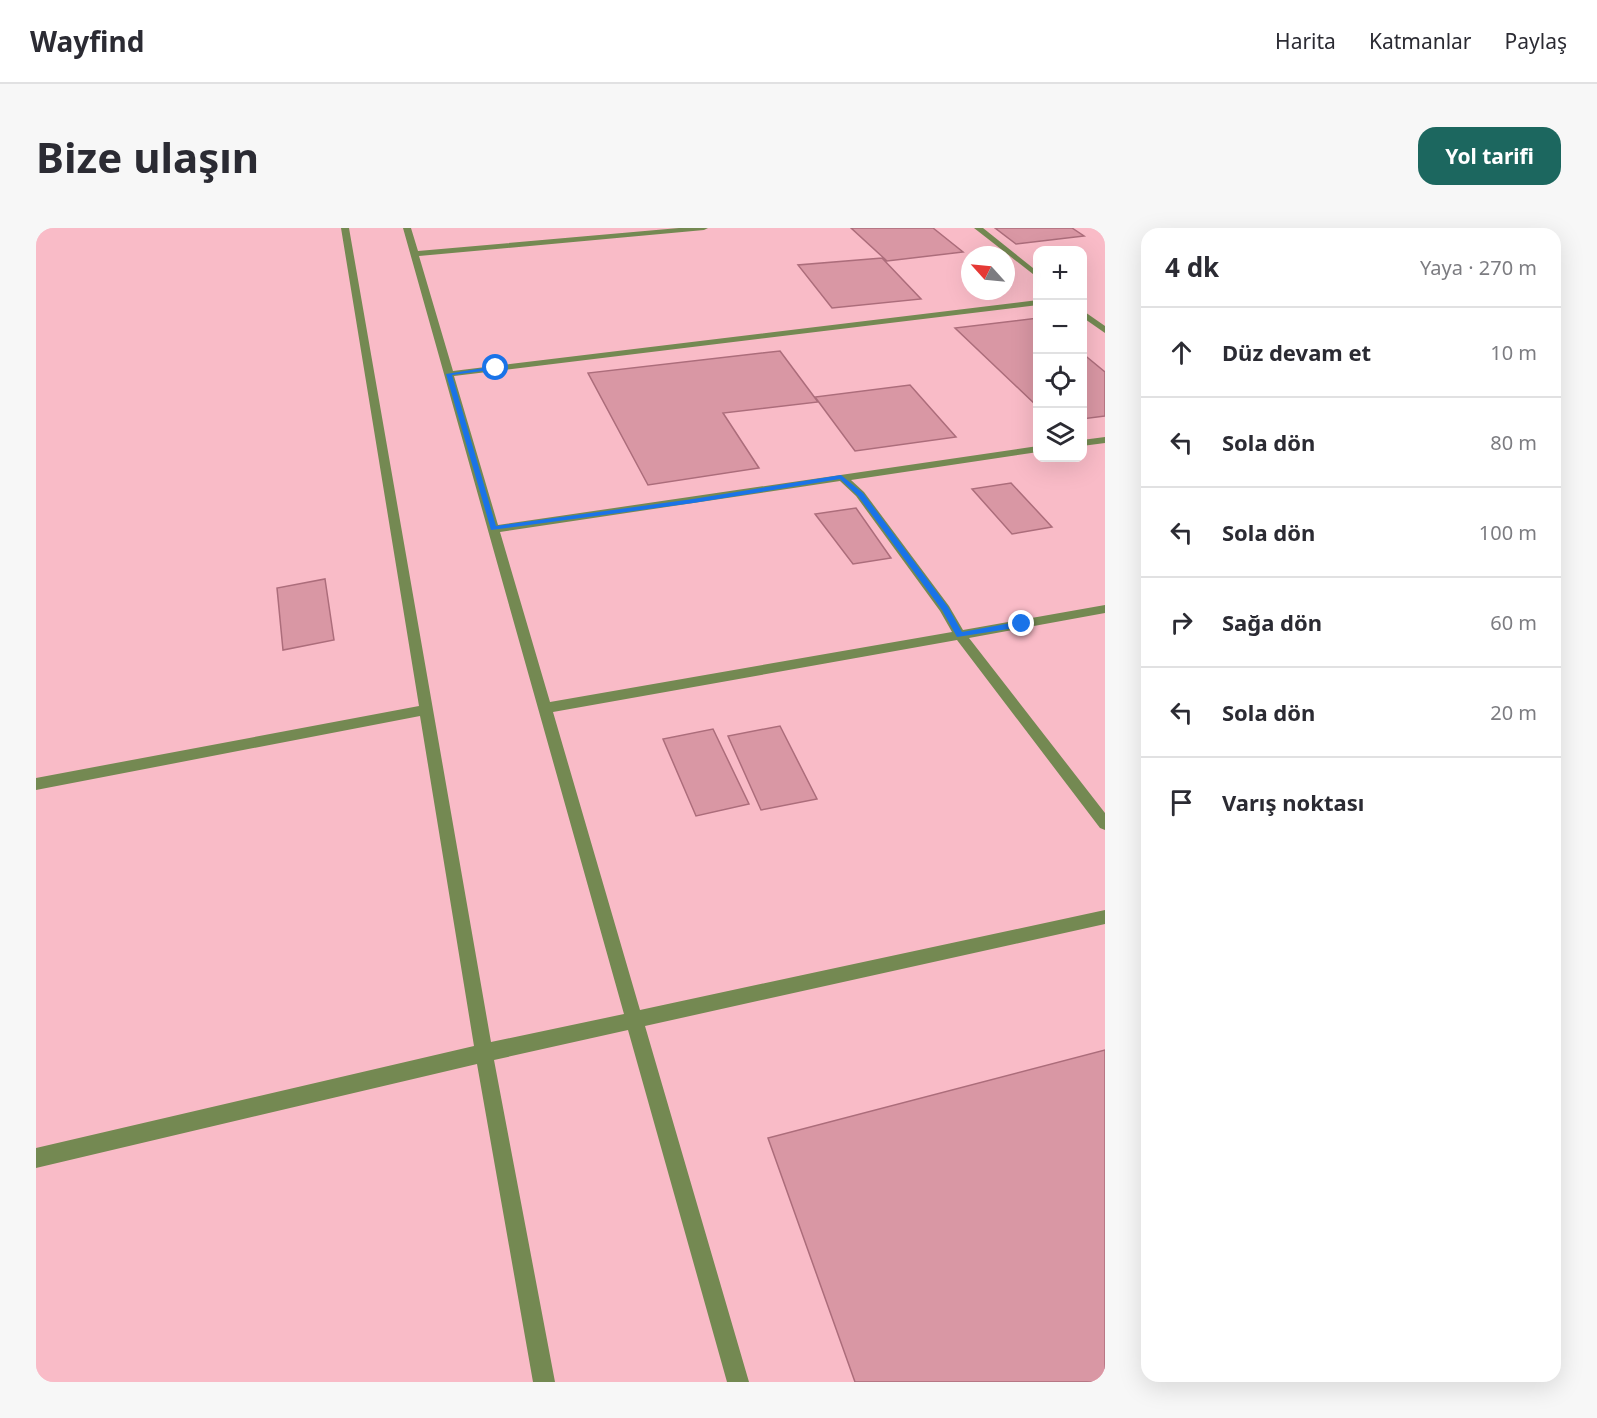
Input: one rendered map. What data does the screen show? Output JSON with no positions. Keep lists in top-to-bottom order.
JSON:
{
  "north": "top left",
  "page": {
    "header": "Wayfind",
    "nav": ["Harita", "Katmanlar", "Paylaş"],
    "buttons": "Yol tarifi",
    "title": "Bize ulaşın",
    "heading": ["4 dk", "Yaya · 270 m"],
    "map_buttons": ["+", "−"],
    "list": [
      ["Düz devam et", "10 m"],
      ["Sola dön", "80 m"],
      ["Sola dön", "100 m"],
      ["Sağa dön", "60 m"],
      ["Sola dön", "20 m"],
      "Varış noktası"
    ]
  }
}
